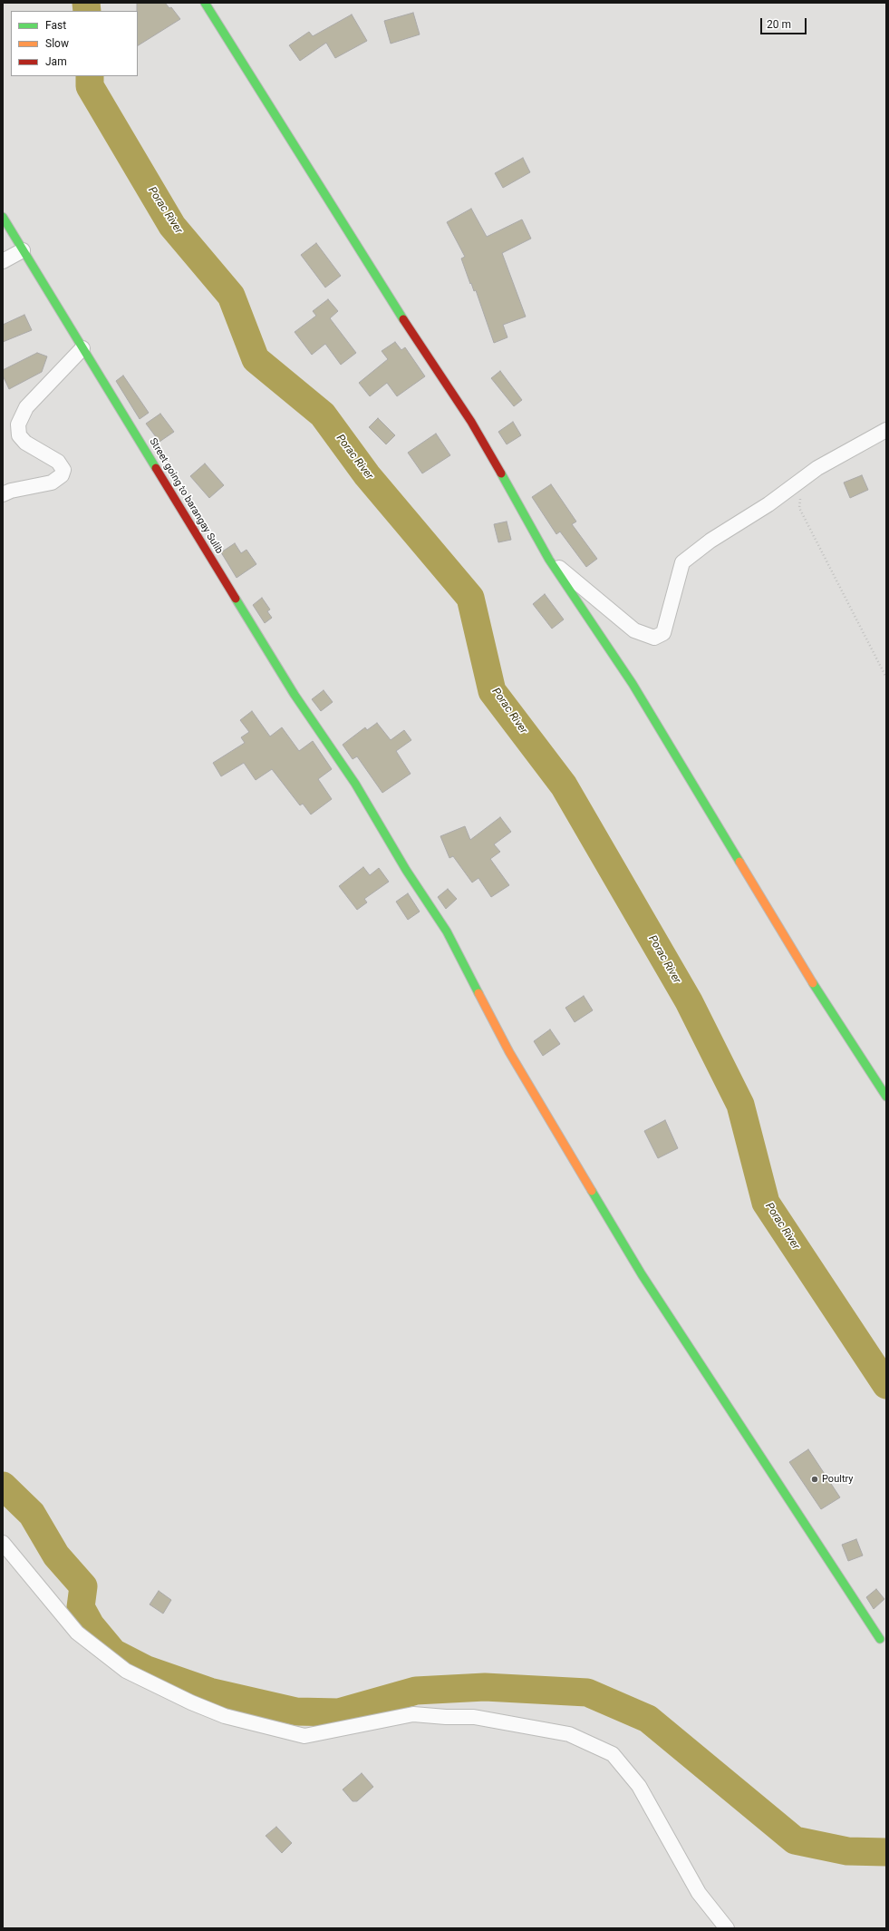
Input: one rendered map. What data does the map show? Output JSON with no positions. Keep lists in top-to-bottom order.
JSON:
{
  "streets": {
    "street": ["Street going to barangay Sulib"]
  },
  "water": ["Porac River"],
  "places": ["Poultry"],
  "legend": ["Fast", "Slow", "Jam"],
  "scale_bar": "20 m"
}
